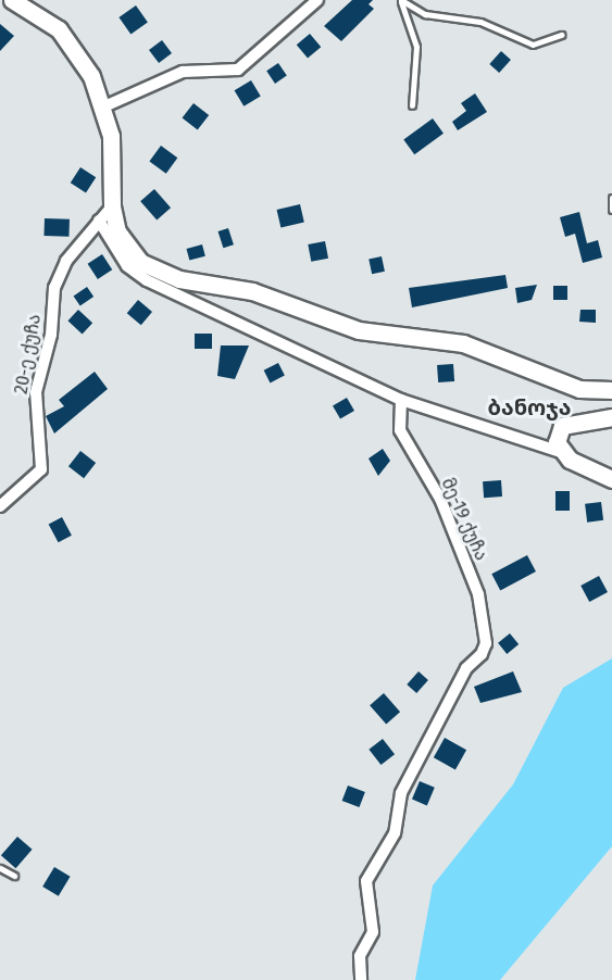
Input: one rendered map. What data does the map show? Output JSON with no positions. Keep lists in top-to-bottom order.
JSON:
{
  "streets": {
    "street": ["20-ე ქუჩა", "მე-19 ქუჩა"]
  },
  "districts": ["ბანოჯა"]
}
